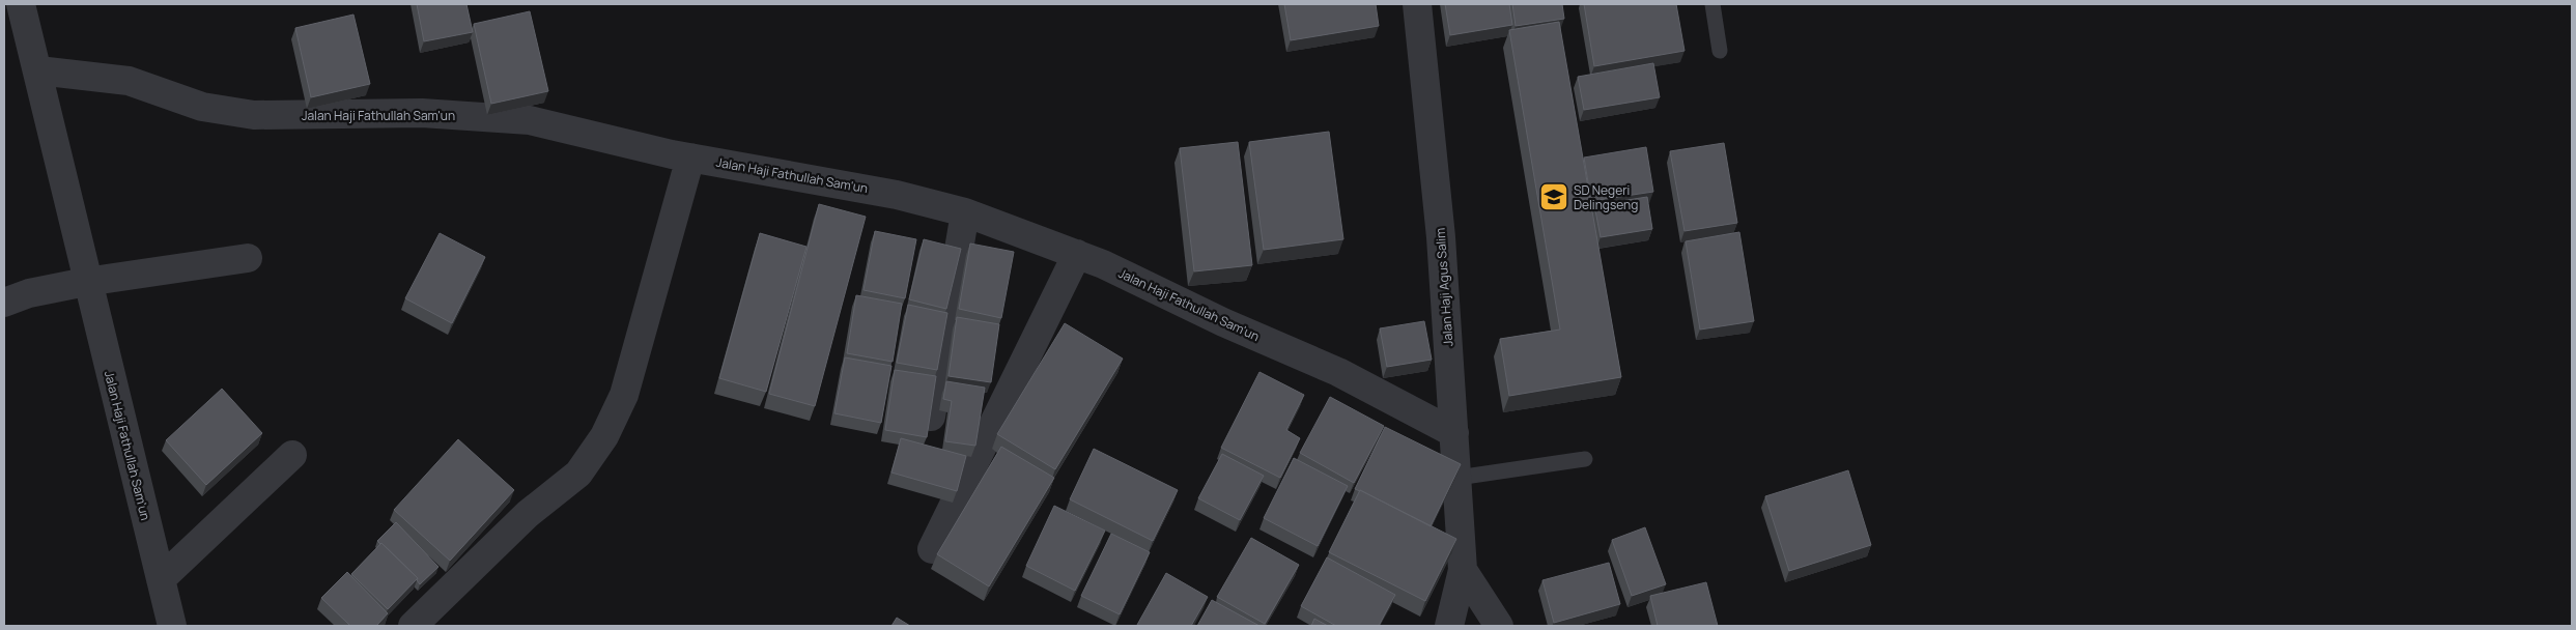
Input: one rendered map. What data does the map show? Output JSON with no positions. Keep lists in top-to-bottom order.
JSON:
{
  "streets": {
    "street": ["Jalan Haji Fathullah Sam'un", "Jalan Haji Agus Salim"]
  },
  "crossings": [
    ["Jalan Haji Fathullah Sam'un", "Jalan Haji Agus Salim"]
  ],
  "places": {
    "school or university": ["SD Negeri Delingseng"]
  }
}
